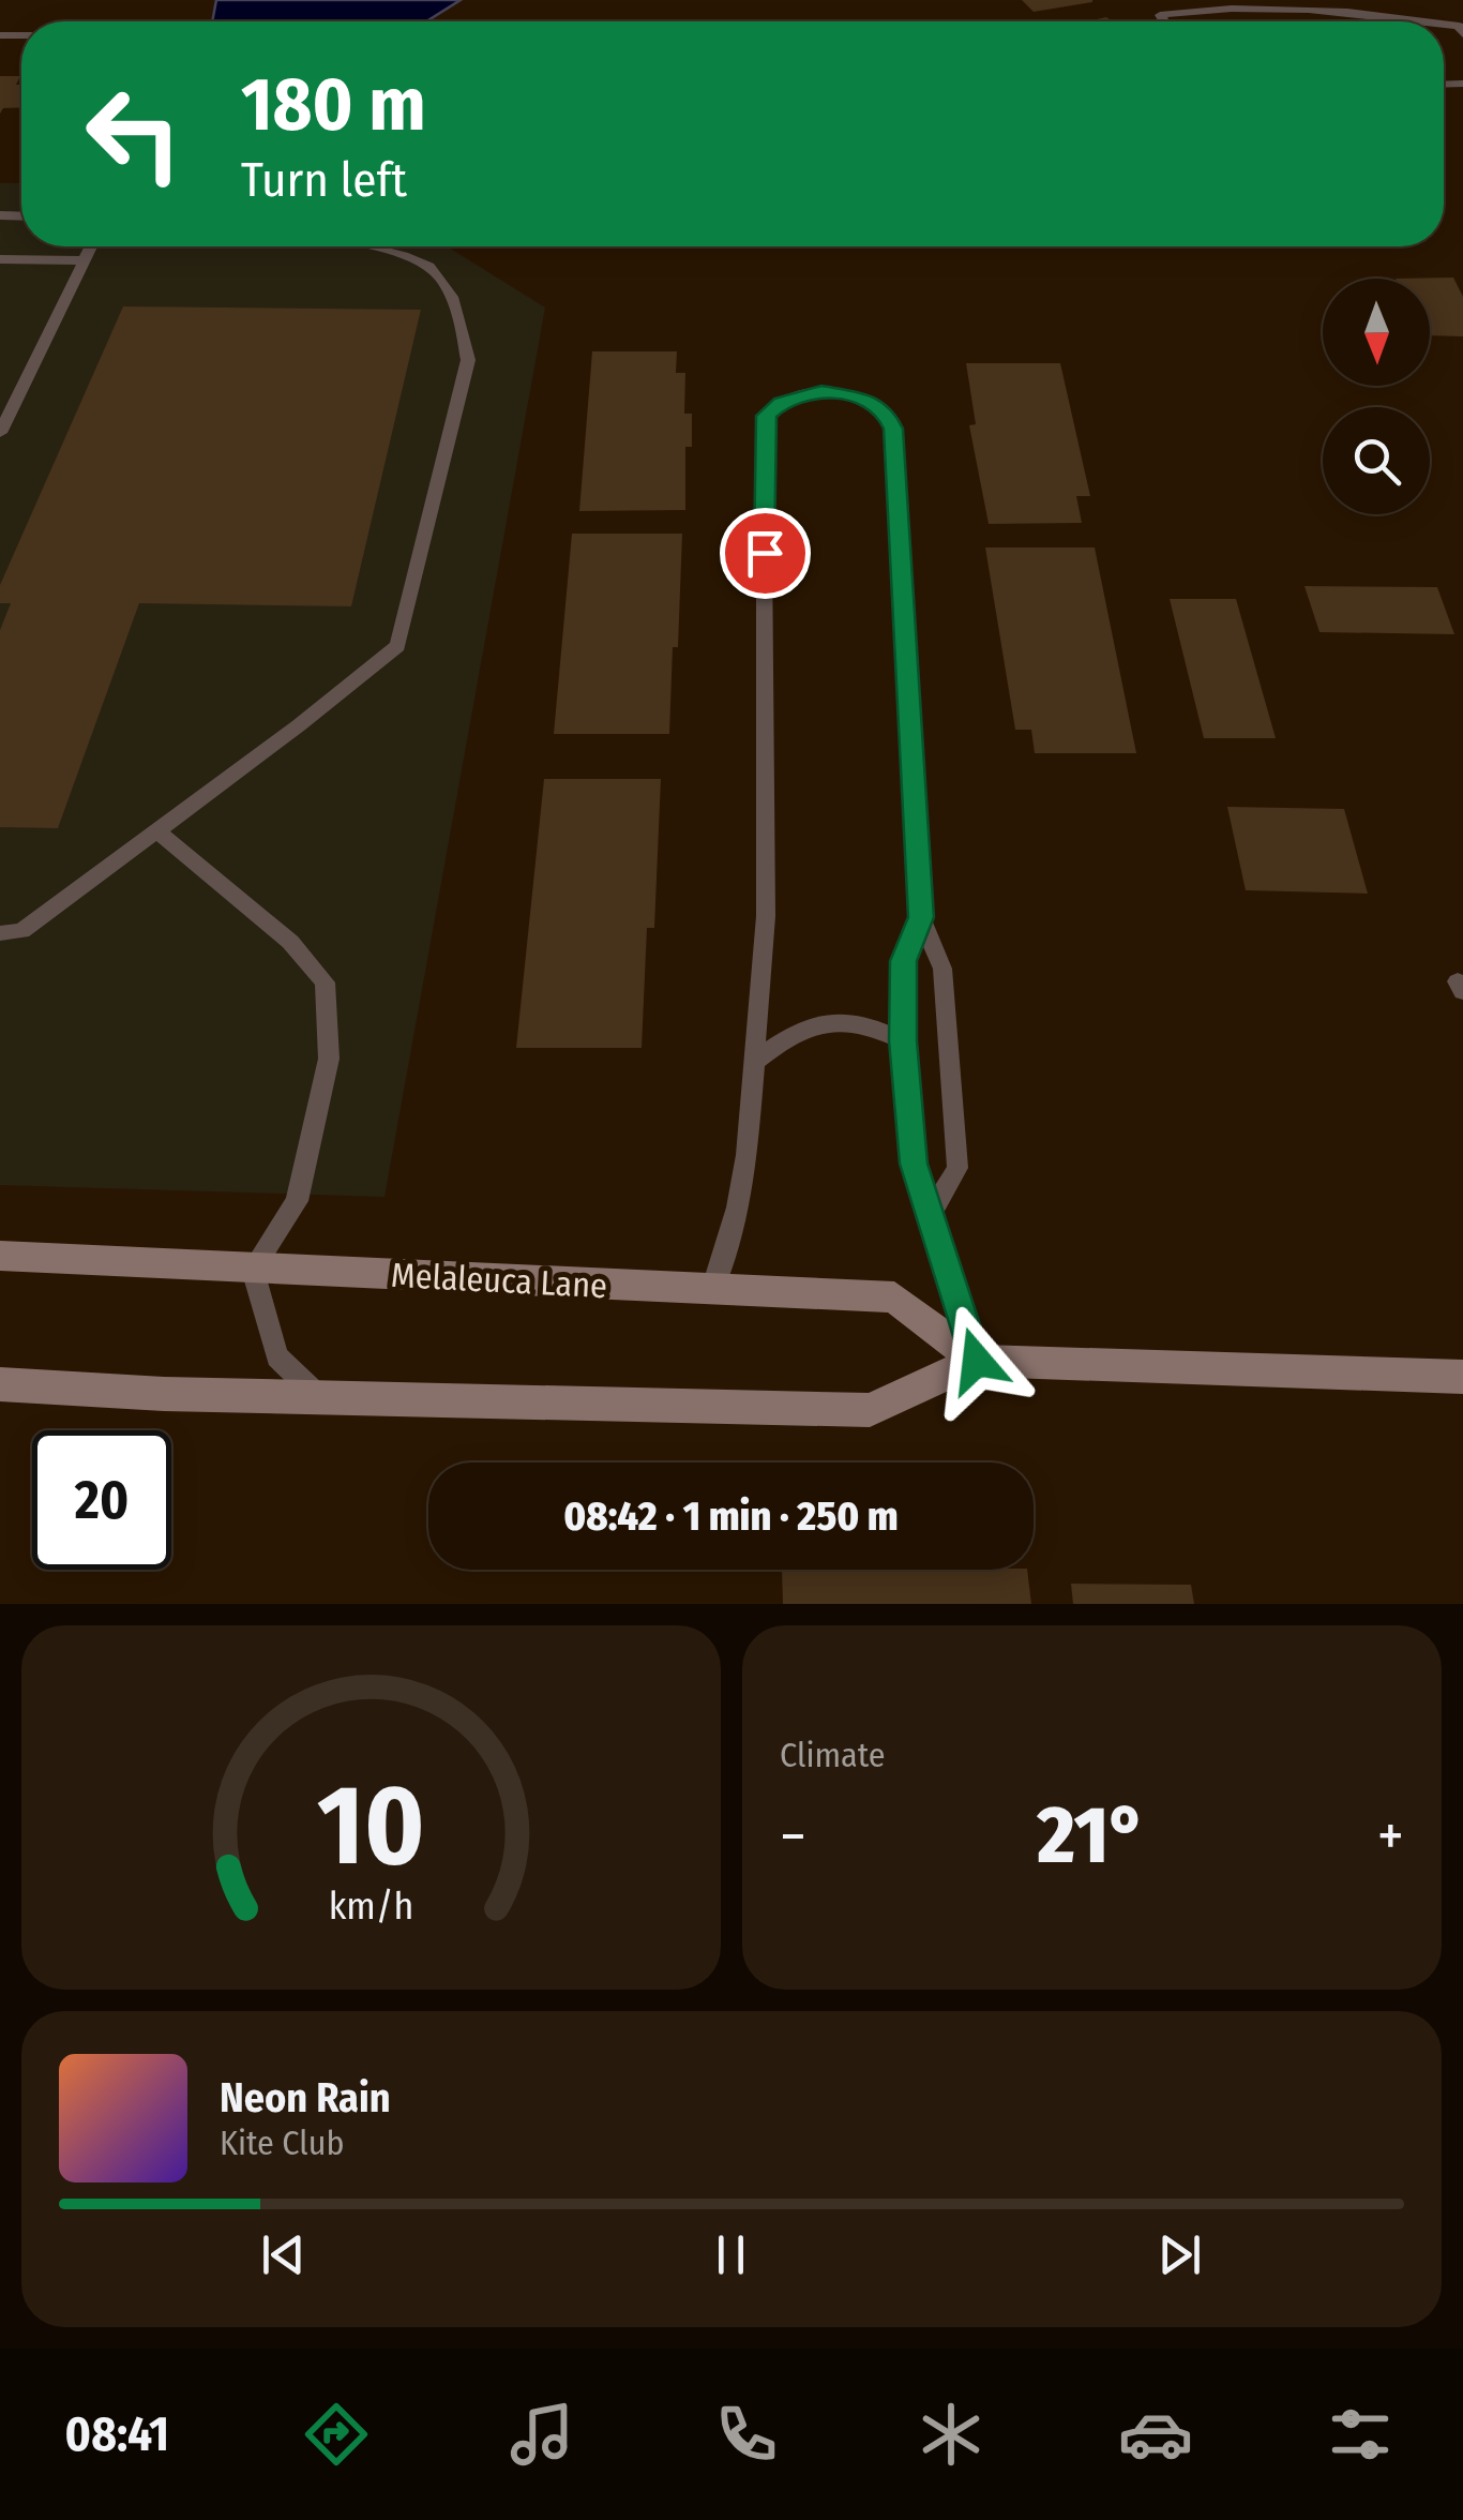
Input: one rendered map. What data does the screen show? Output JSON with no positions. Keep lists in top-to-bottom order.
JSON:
{
  "streets": {
    "street": ["Melaleuca Lane"]
  },
  "north": "bottom",
  "page": {
    "turn": ["180 m", "Turn left"],
    "limit": "20",
    "trip": "08:42 · 1 min · 250 m",
    "tile": "Climate",
    "heat": ["−", "21°", "+"],
    "song": ["Neon Rain", "Kite Club"],
    "tabs": "08:41",
    "gauge": ["10", "km/h"]
  }
}
